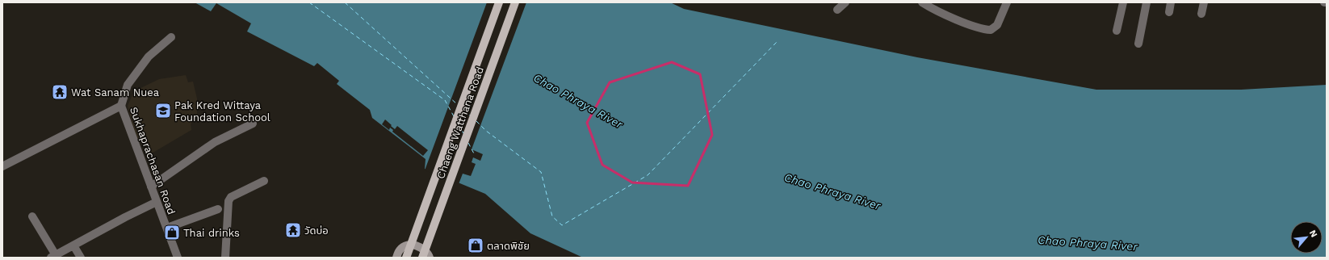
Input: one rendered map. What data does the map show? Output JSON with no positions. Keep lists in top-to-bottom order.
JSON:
{
  "streets": {
    "main road": ["Chaeng Watthana Road"],
    "street": ["Sukhaprachasan Road"]
  },
  "water": ["Chao Phraya River"],
  "places": {
    "temple": ["Wat Sanam Nuea", "วัดบ่อ"],
    "school or university": ["Pak Kred Wittaya Foundation School"],
    "shop": ["Thai drinks", "ตลาดพิชัย"]
  },
  "north": "top right"
}
